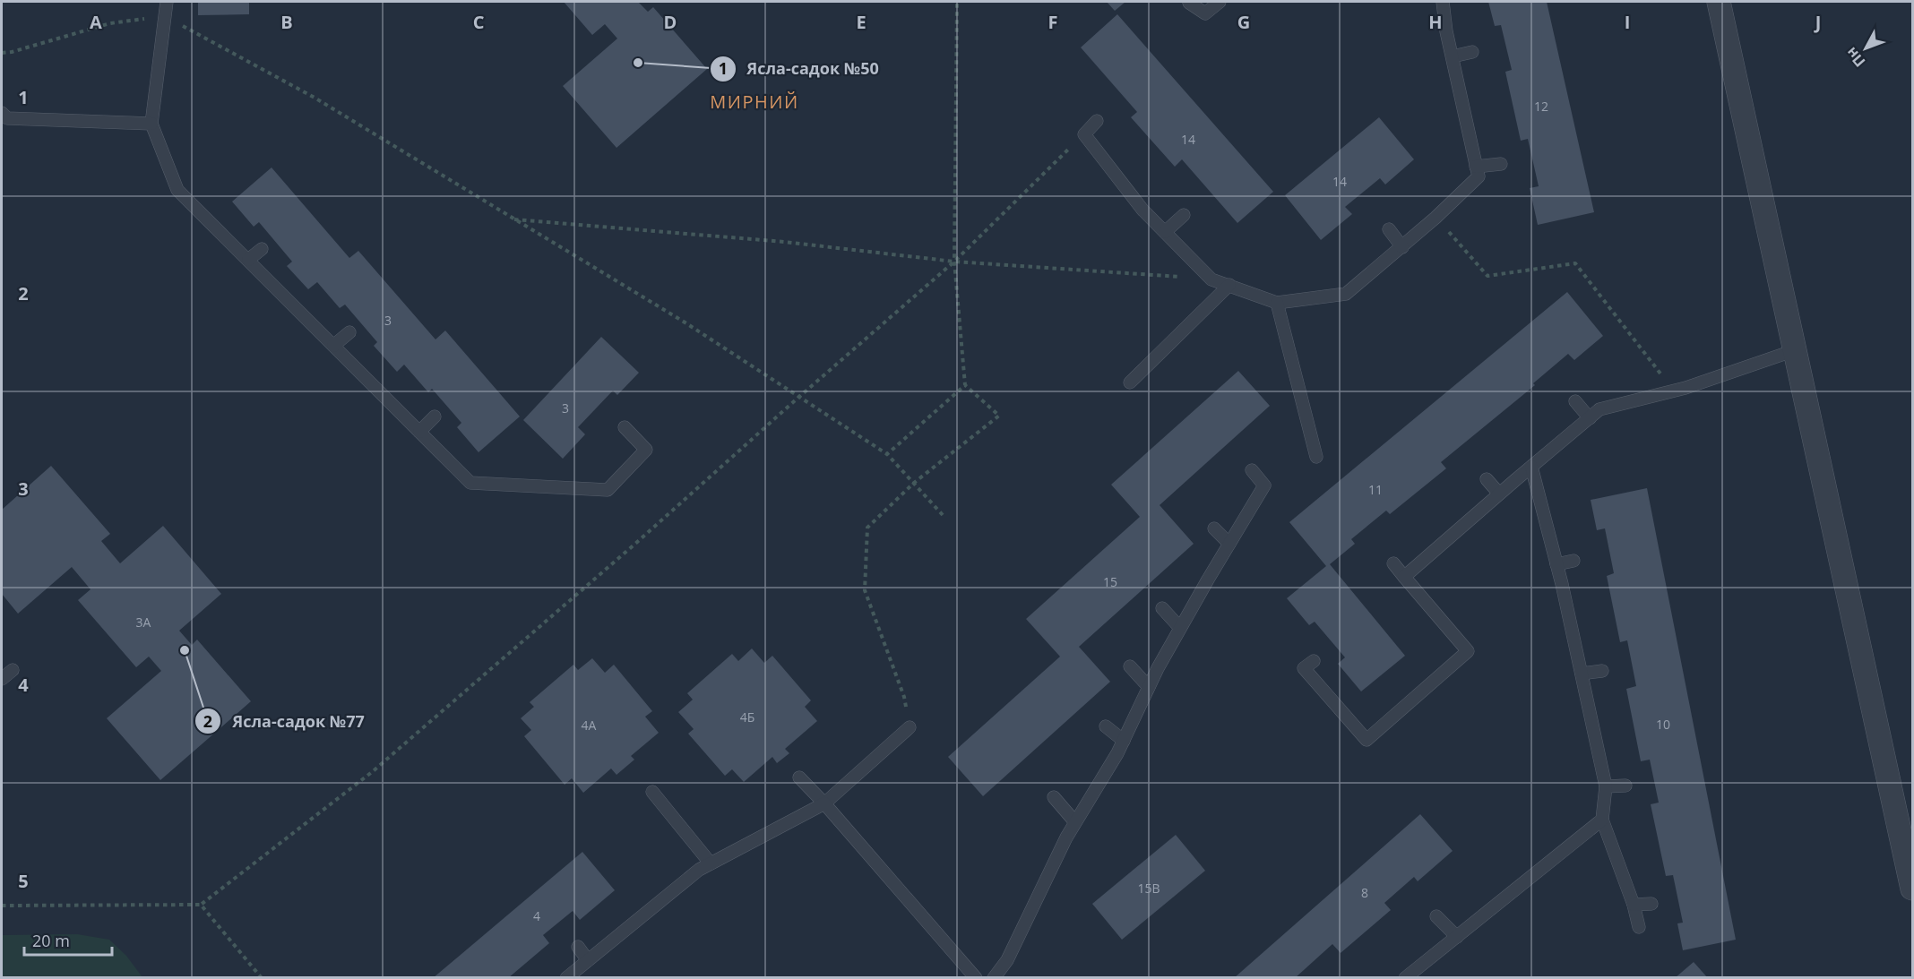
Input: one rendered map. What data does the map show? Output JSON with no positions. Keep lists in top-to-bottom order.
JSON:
{
  "districts": ["МИРНИЙ"],
  "places": ["Ясла-садок №50", "Ясла-садок №77"],
  "house_numbers": [
    "12",
    "14",
    "14",
    "3",
    "3",
    "11",
    "15",
    "3А",
    "4Б",
    "10",
    "4А",
    "15В",
    "8",
    "4"
  ],
  "scale_bar": "20 m",
  "north": "bottom left",
  "grid": {
    "columns": [
      "A",
      "B",
      "C",
      "D",
      "E",
      "F",
      "G",
      "H",
      "I",
      "J"
    ],
    "rows": [
      "1",
      "2",
      "3",
      "4",
      "5"
    ]
  }
}
